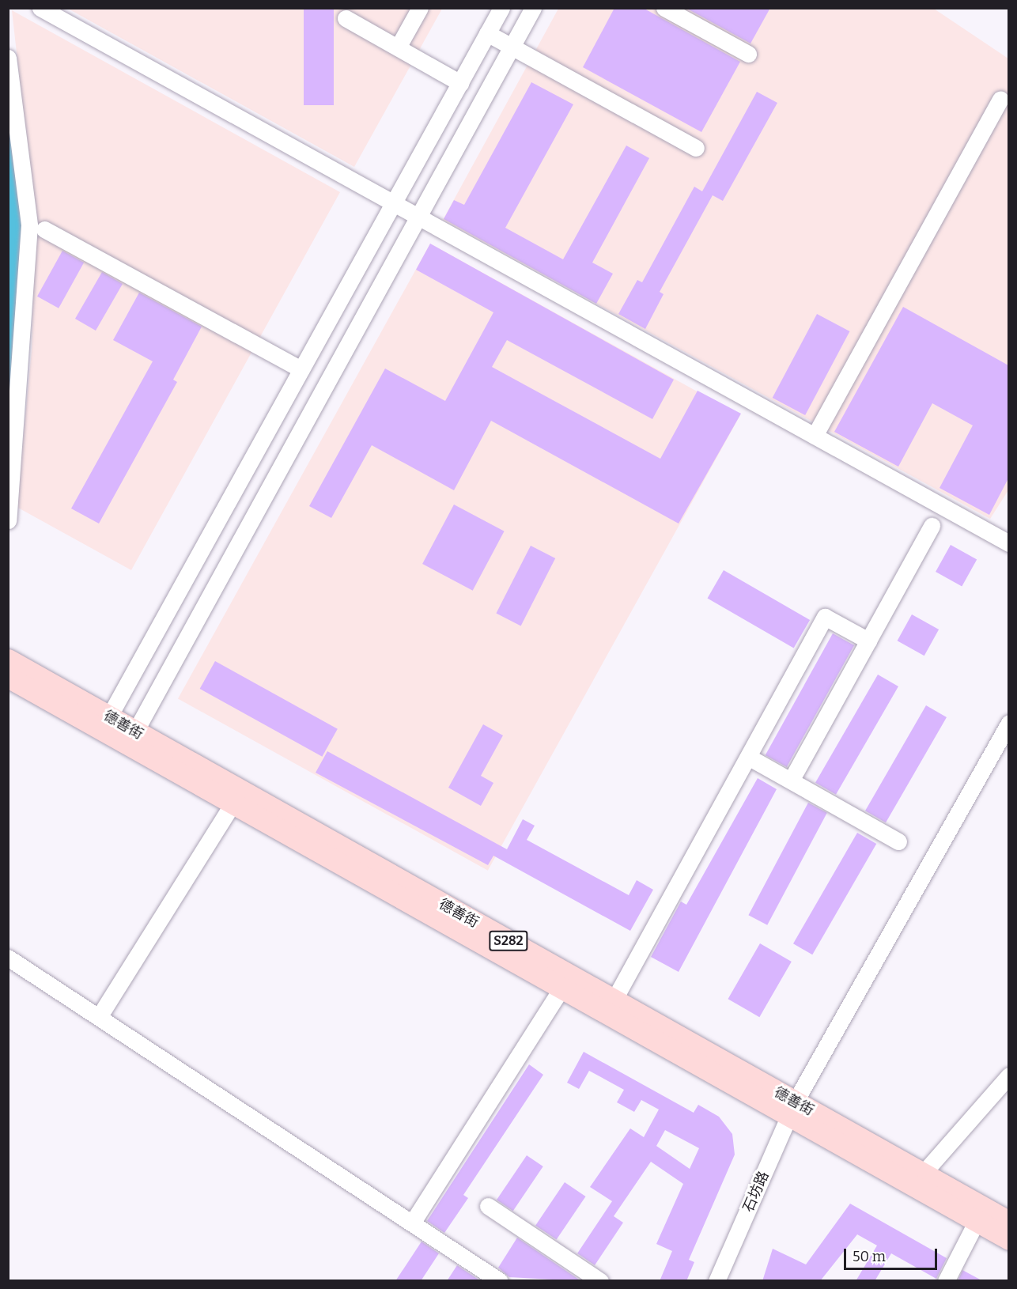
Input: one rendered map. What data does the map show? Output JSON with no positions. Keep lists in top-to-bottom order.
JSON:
{
  "streets": {
    "main road": ["德善街", "S282"],
    "street": ["石坊路"]
  },
  "crossings": [
    ["德善街", "石坊路"]
  ],
  "scale_bar": "50 m"
}
